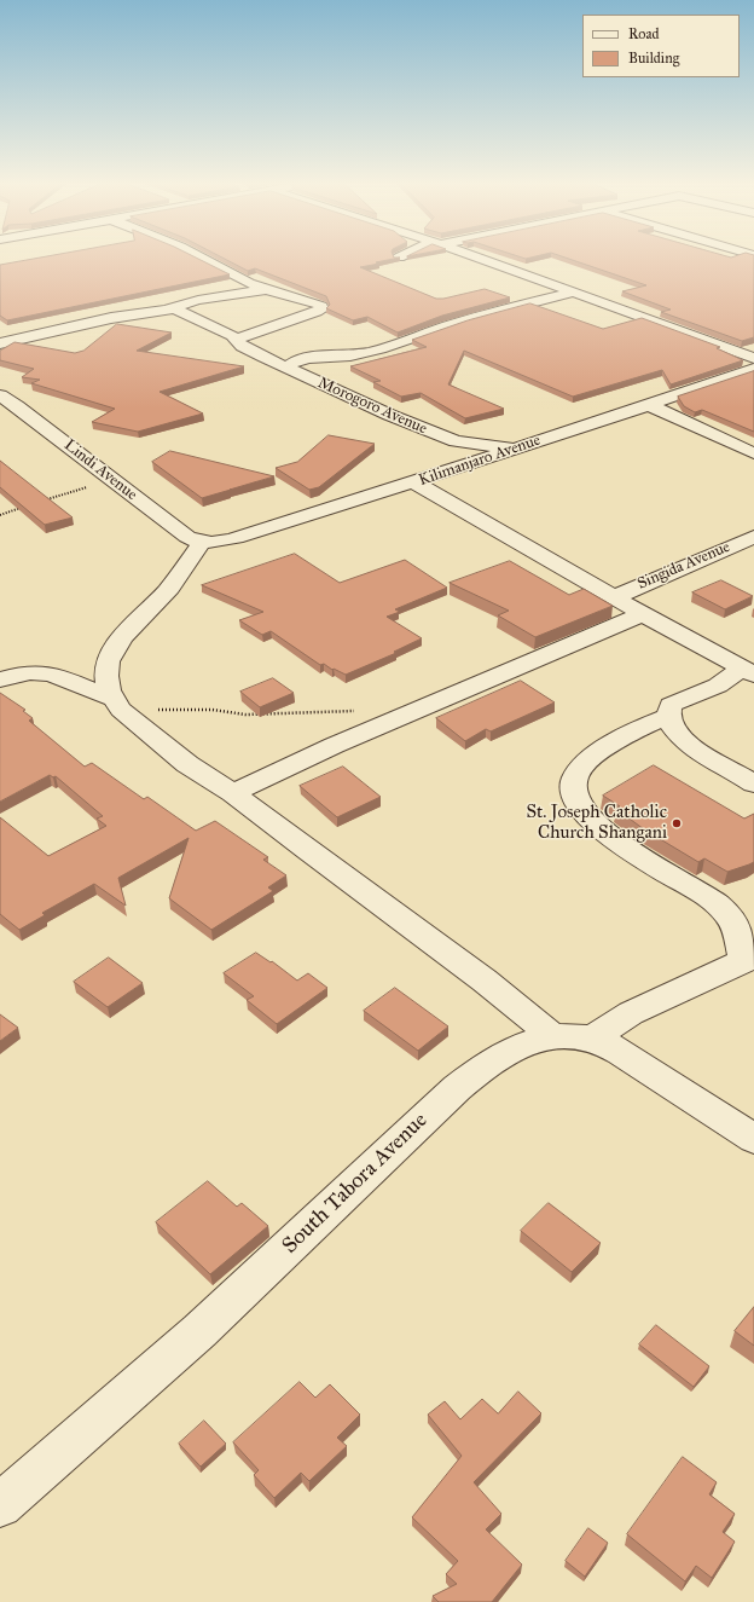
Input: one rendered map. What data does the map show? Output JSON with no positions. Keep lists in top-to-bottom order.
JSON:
{
  "streets": {
    "street": [
      "Morogoro Avenue",
      "Kilimanjaro Avenue",
      "Lindi Avenue",
      "Singida Avenue",
      "South Tabora Avenue"
    ]
  },
  "crossings": [
    ["Morogoro Avenue", "Kilimanjaro Avenue"],
    ["Kilimanjaro Avenue", "Lindi Avenue"]
  ],
  "places": ["St. Joseph Catholic Church Shangani"],
  "legend": ["Road", "Building"]
}
